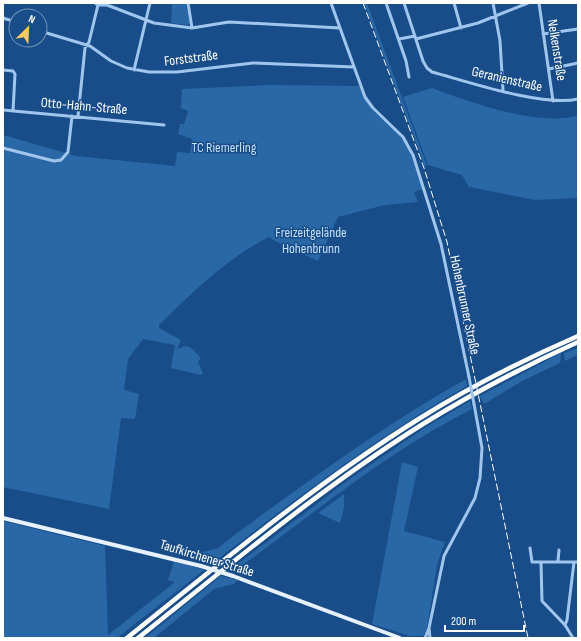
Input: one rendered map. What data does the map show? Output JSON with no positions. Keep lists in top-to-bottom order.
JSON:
{
  "streets": {
    "main road": ["Taufkirchener Straße"],
    "street": [
      "Nelkenstraße",
      "Forststraße",
      "Geranienstraße",
      "Otto-Hahn-Straße",
      "Hohenbrunner Straße"
    ]
  },
  "crossings": [
    ["Nelkenstraße", "Geranienstraße"],
    ["Forststraße", "Hohenbrunner Straße"]
  ],
  "parks": ["TC Riemerling", "Freizeitgelände Hohenbrunn"],
  "scale_bar": "200 m",
  "north": "top right"
}
